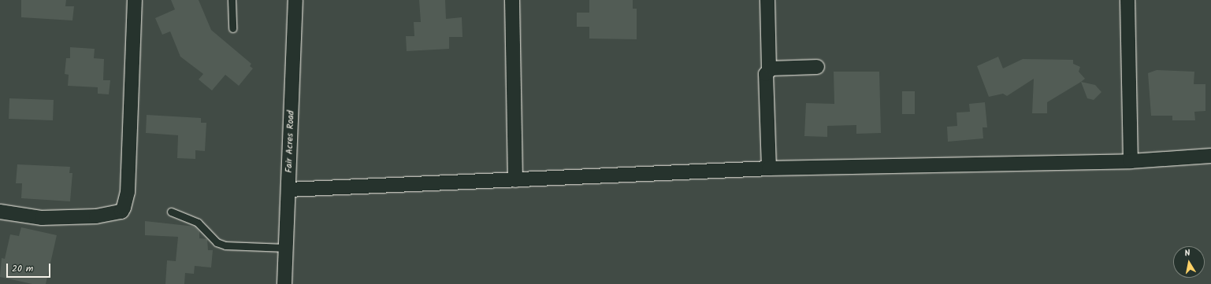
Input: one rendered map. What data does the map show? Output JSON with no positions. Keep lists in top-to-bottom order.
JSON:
{
  "streets": {
    "street": ["Fair Acres Road"]
  },
  "scale_bar": "20 m",
  "north": "top"
}
